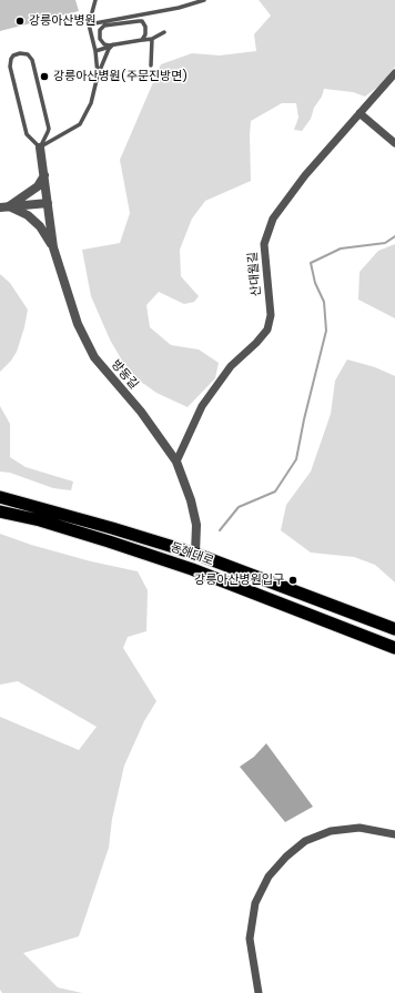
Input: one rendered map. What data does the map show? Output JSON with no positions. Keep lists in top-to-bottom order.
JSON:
{
  "streets": {
    "highway": ["동해대로"],
    "street": ["산대월길", "방동길"]
  },
  "crossings": [
    ["산대월길", "방동길"],
    ["방동길", "동해대로"]
  ],
  "places": ["강릉아산병원", "강릉아산병원(주문진방면)", "강릉아산병원입구"]
}
